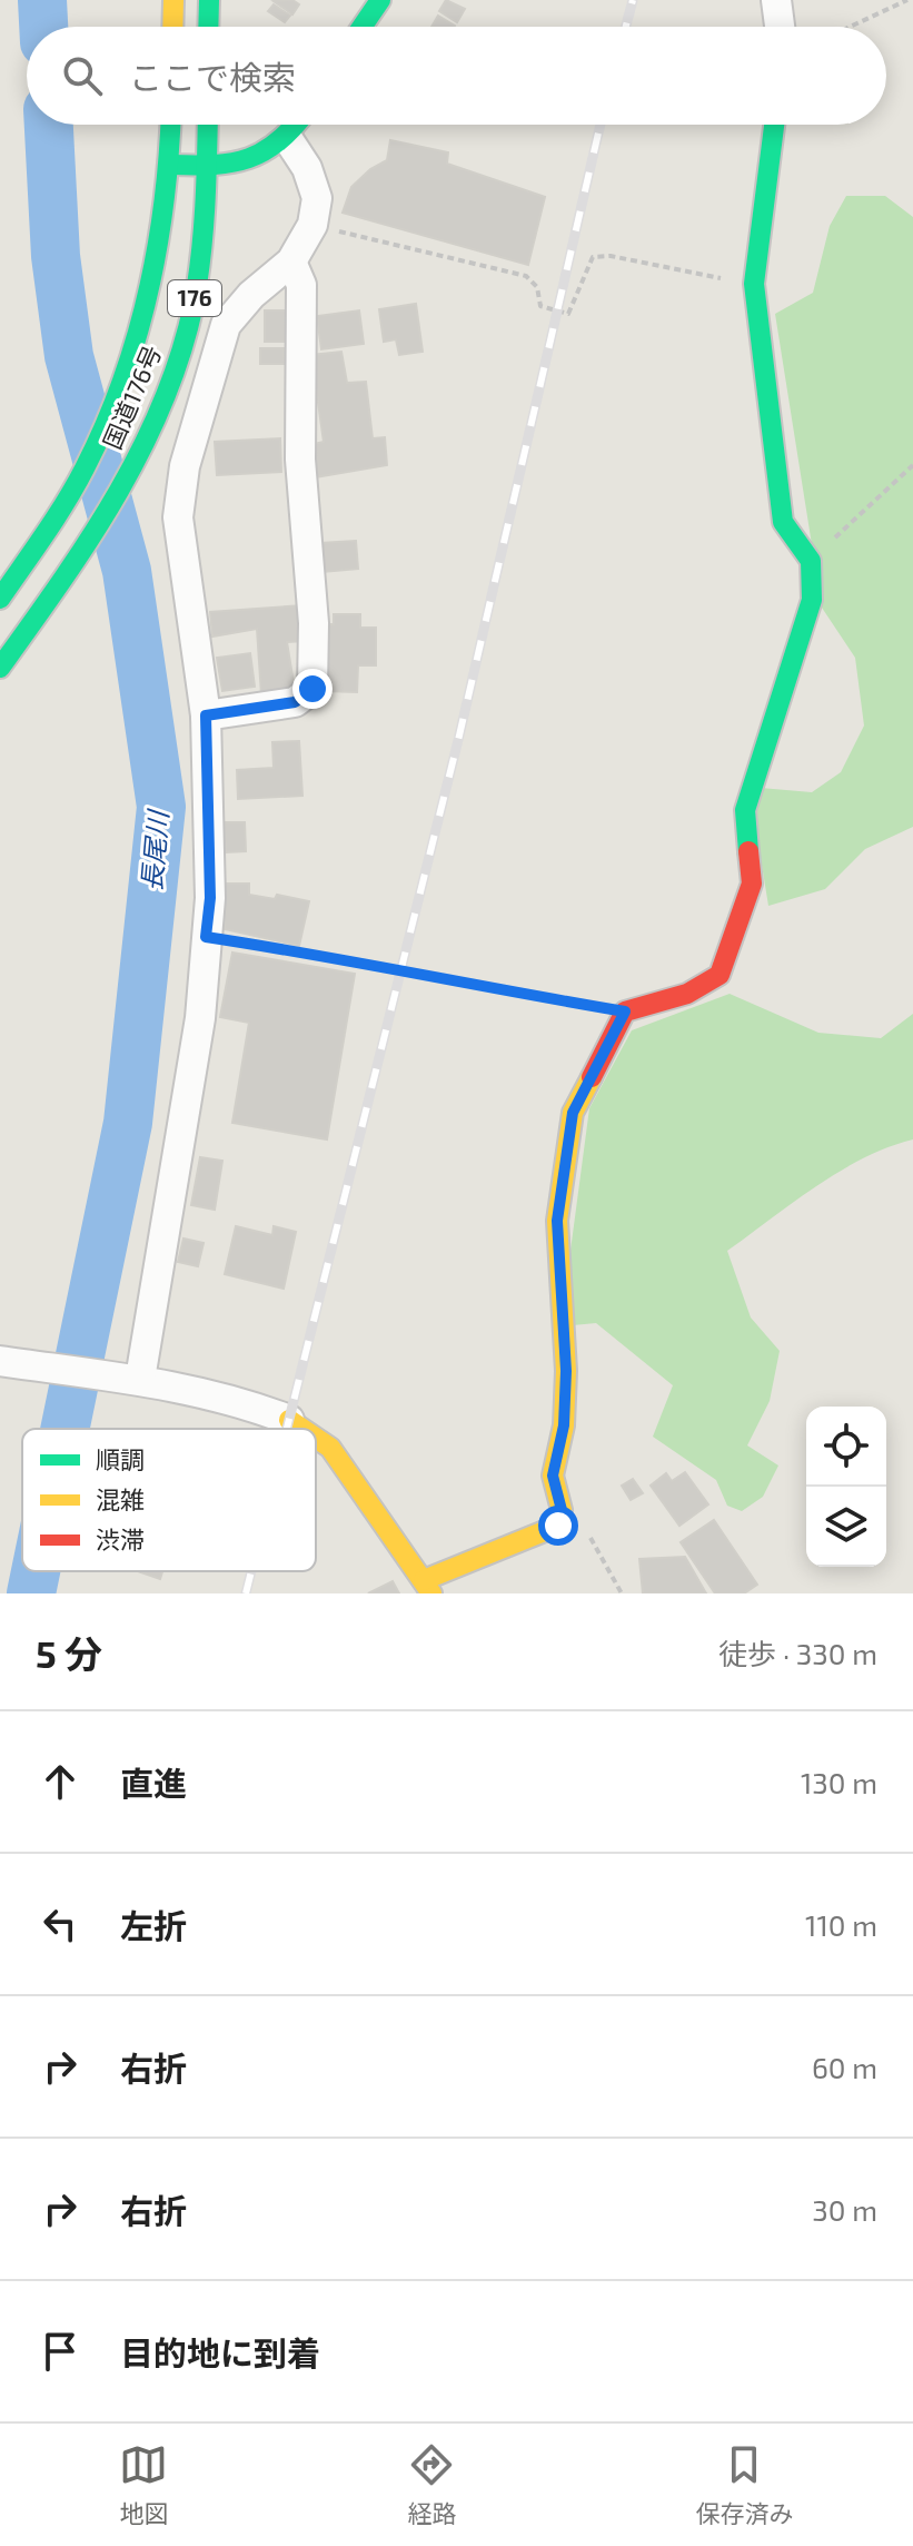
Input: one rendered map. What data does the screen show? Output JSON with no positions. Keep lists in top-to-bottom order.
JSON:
{
  "streets": {
    "main road": ["176", "国道176号"]
  },
  "water": ["長尾川"],
  "legend": ["順調", "混雑", "渋滞"],
  "page": {
    "search": "ここで検索",
    "heading": ["5 分", "徒歩 · 330 m"],
    "list": [
      ["直進", "130 m"],
      ["左折", "110 m"],
      ["右折", "60 m"],
      ["右折", "30 m"],
      "目的地に到着"
    ],
    "nav": ["地図", "経路", "保存済み"]
  }
}
